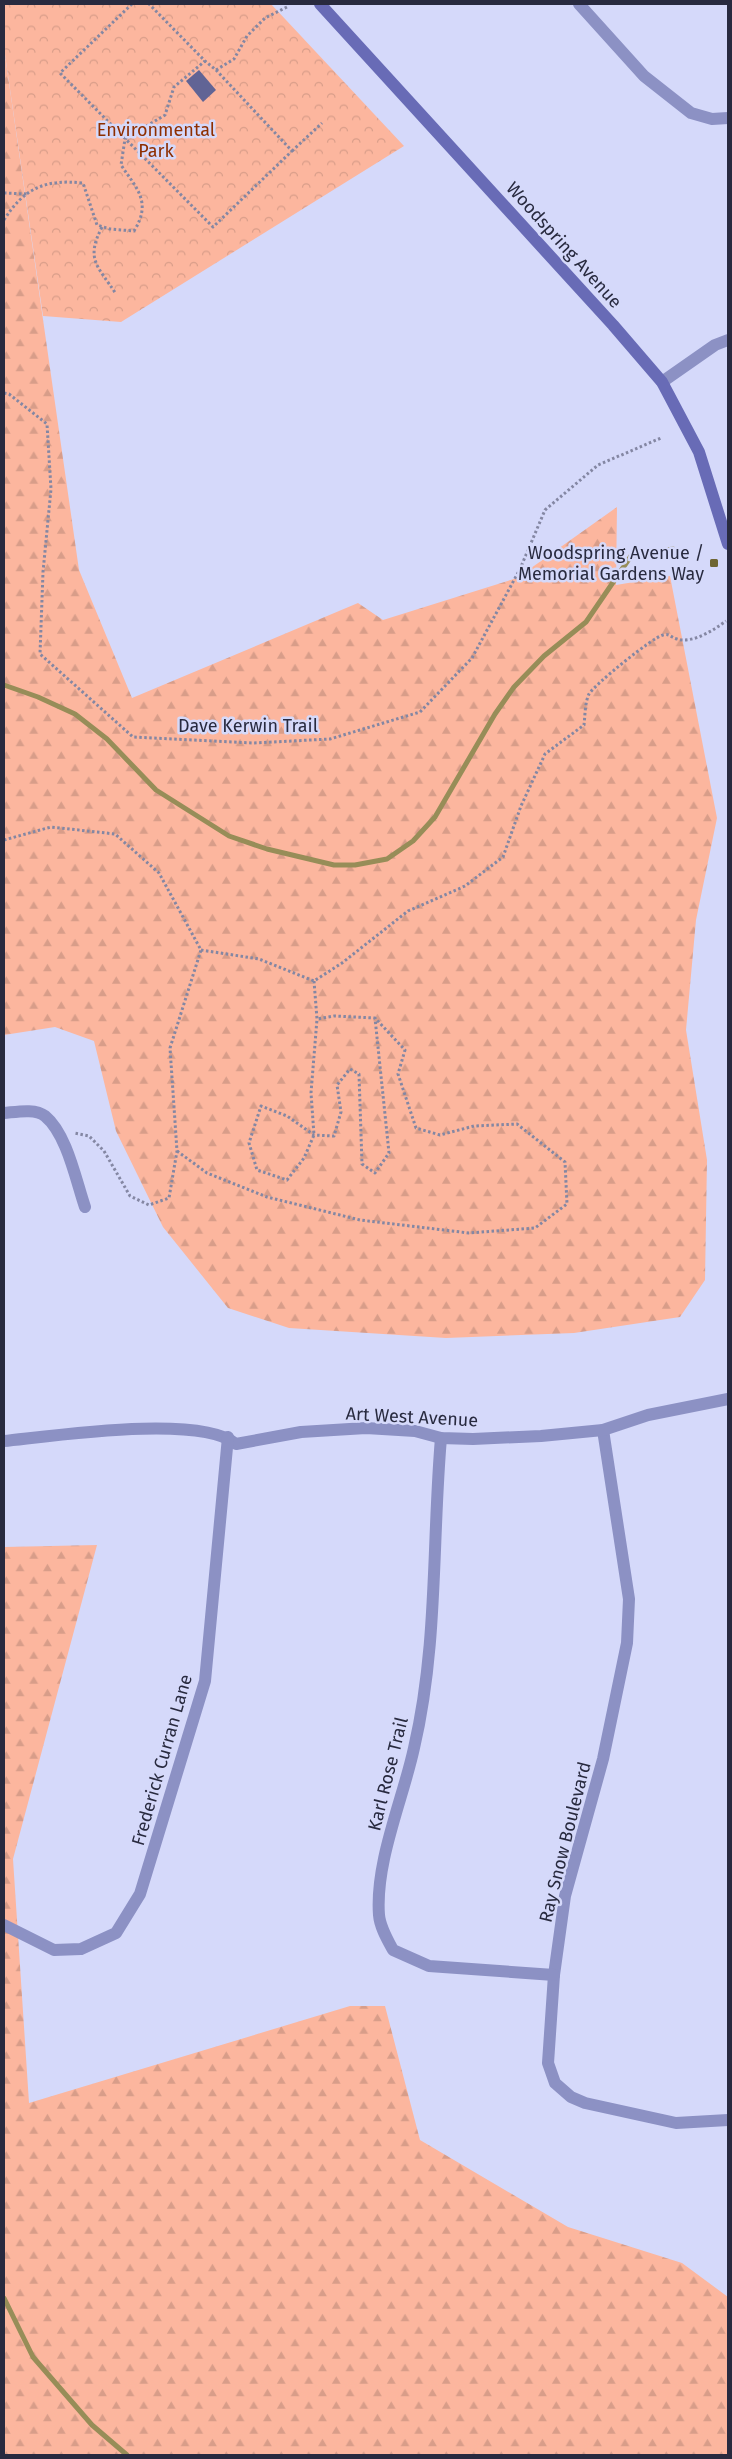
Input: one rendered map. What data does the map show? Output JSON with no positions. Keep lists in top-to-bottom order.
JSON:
{
  "streets": {
    "street": [
      "Woodspring Avenue",
      "Art West Avenue",
      "Frederick Curran Lane",
      "Karl Rose Trail",
      "Ray Snow Boulevard"
    ],
    "path": ["Dave Kerwin Trail"]
  },
  "crossings": [
    ["Art West Avenue", "Frederick Curran Lane"],
    ["Art West Avenue", "Karl Rose Trail"],
    ["Art West Avenue", "Ray Snow Boulevard"],
    ["Karl Rose Trail", "Ray Snow Boulevard"]
  ],
  "parks": ["Environmental Park"],
  "places": {
    "transit": ["Woodspring Avenue / Memorial Gardens Way"]
  }
}
